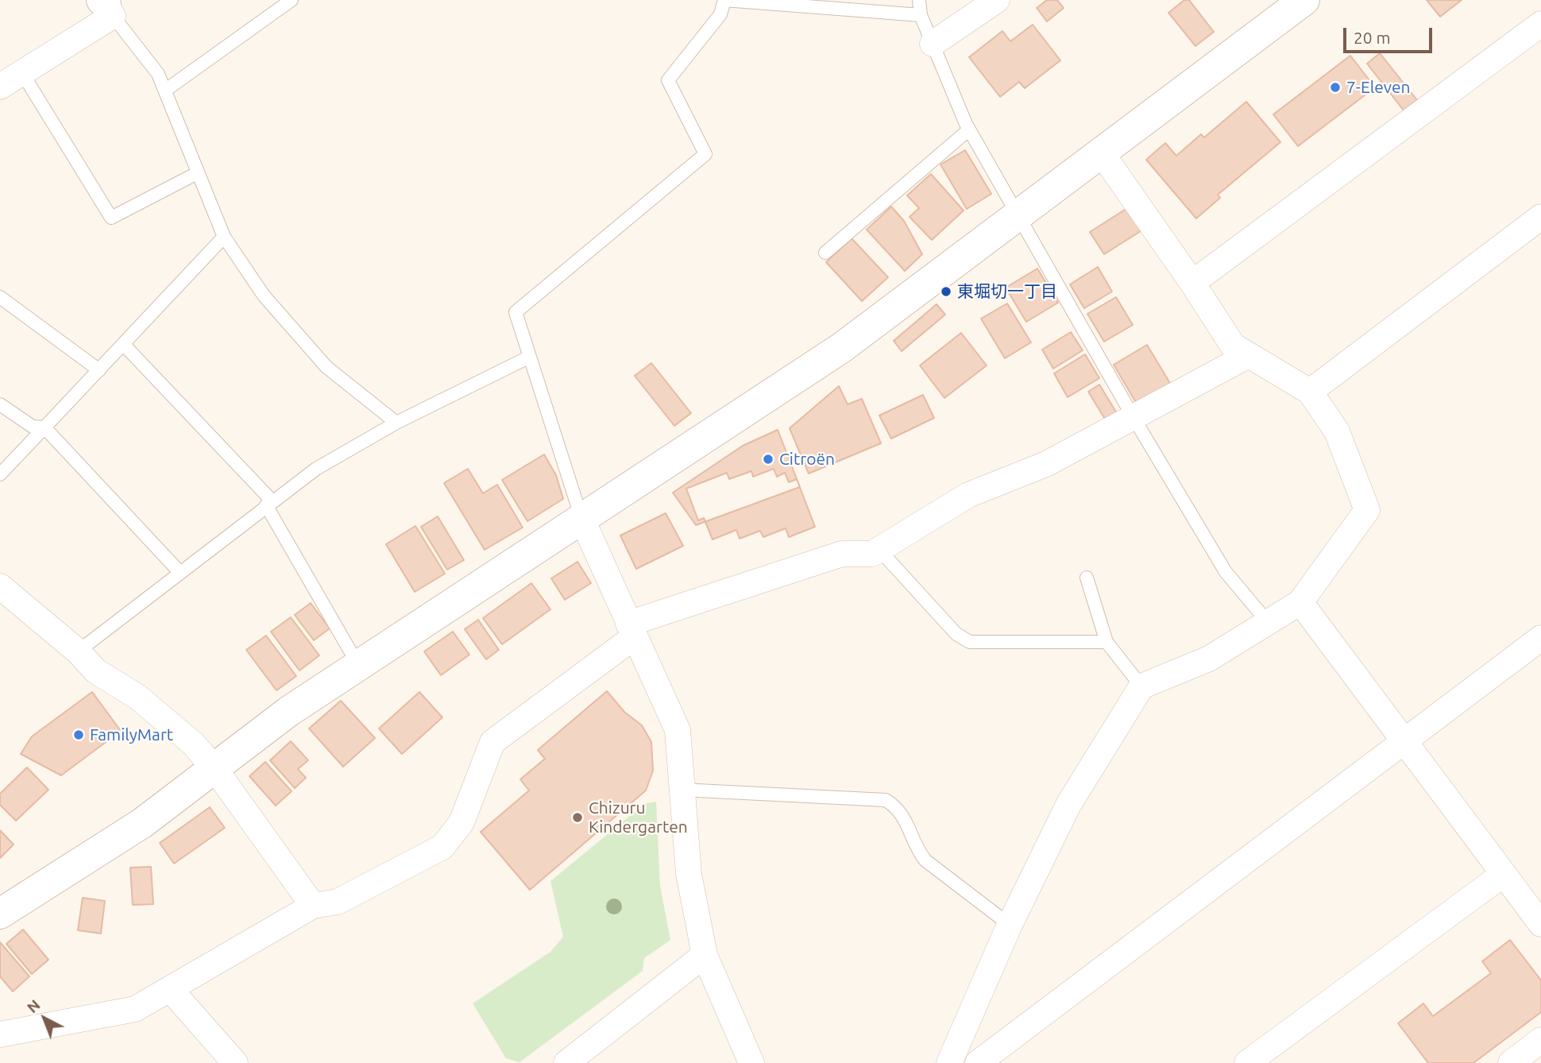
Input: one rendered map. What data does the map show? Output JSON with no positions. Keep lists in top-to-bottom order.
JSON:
{
  "places": [
    "7-Eleven",
    "東堀切一丁目",
    "Citroën",
    "FamilyMart",
    "Chizuru Kindergarten"
  ],
  "scale_bar": "20 m",
  "north": "top left"
}
